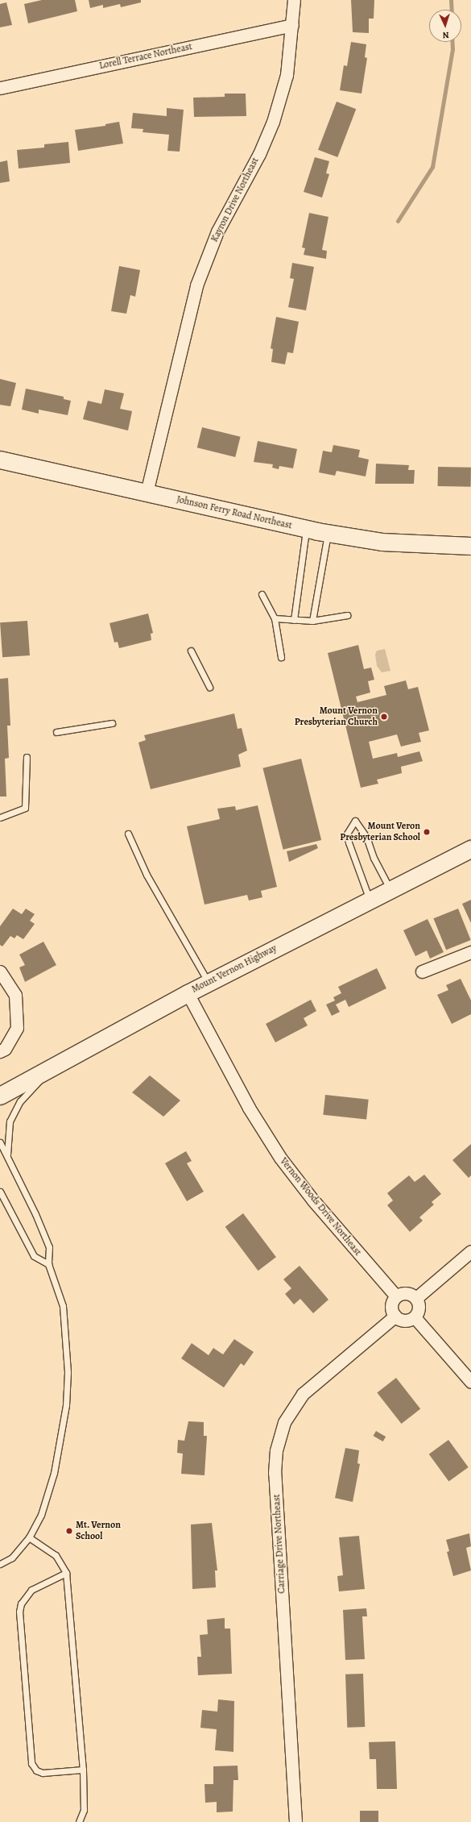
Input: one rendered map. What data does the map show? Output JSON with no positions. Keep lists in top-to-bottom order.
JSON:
{
  "streets": {
    "main road": ["Johnson Ferry Road Northeast", "Mount Vernon Highway"],
    "street": [
      "Lorell Terrace Northeast",
      "Kayron Drive Northeast",
      "Vernon Woods Drive Northeast",
      "Carriage Drive Northeast"
    ]
  },
  "crossings": [
    ["Lorell Terrace Northeast", "Kayron Drive Northeast"],
    ["Kayron Drive Northeast", "Johnson Ferry Road Northeast"],
    ["Mount Vernon Highway", "Vernon Woods Drive Northeast"],
    ["Vernon Woods Drive Northeast", "Carriage Drive Northeast"]
  ],
  "places": ["Mount Vernon Presbyterian Church", "Mount Veron Presbyterian School", "Mt. Vernon School"],
  "north": "bottom"
}
